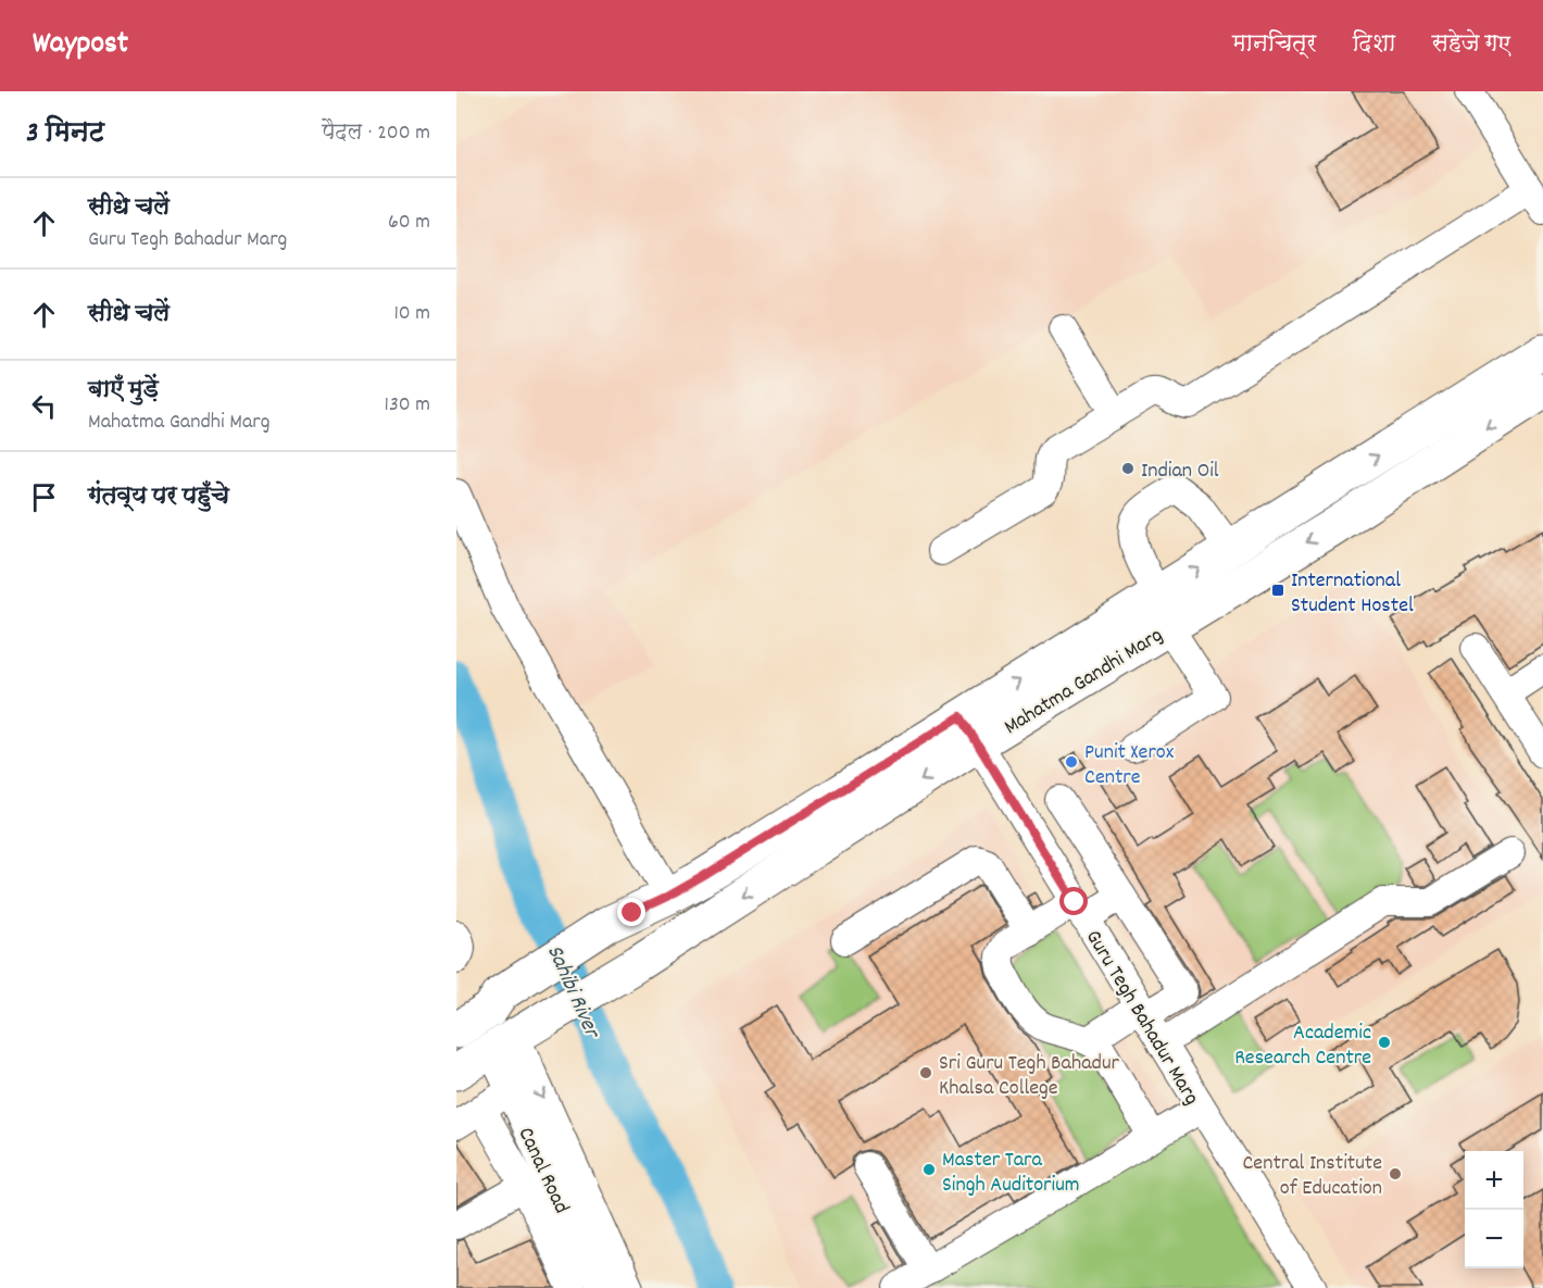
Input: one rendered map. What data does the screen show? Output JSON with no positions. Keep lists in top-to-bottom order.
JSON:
{
  "streets": {
    "main road": ["Mahatma Gandhi Marg"],
    "street": ["Guru Tegh Bahadur Marg", "Canal Road"]
  },
  "crossings": [
    ["Mahatma Gandhi Marg", "Guru Tegh Bahadur Marg"],
    ["Mahatma Gandhi Marg", "Canal Road"]
  ],
  "water": ["Sahibi River"],
  "places": {
    "other": [
      "Indian Oil",
      "Punit Xerox Centre",
      "Academic Research Centre",
      "Sri Guru Tegh Bahadur Khalsa College",
      "Master Tara Singh Auditorium",
      "Central Institute of Education"
    ],
    "transit": ["International Student Hostel"]
  },
  "page": {
    "header": "Waypost",
    "nav": ["मानचित्र", "दिशा", "सहेजे गए"],
    "heading": ["3 मिनट", "पैदल · 200 m"],
    "list": [
      ["सीधे चलें", "Guru Tegh Bahadur Marg", "60 m"],
      ["सीधे चलें", "10 m"],
      ["बाएँ मुड़ें", "Mahatma Gandhi Marg", "130 m"],
      "गंतव्य पर पहुँचे"
    ],
    "map_buttons": ["+", "−"]
  }
}
